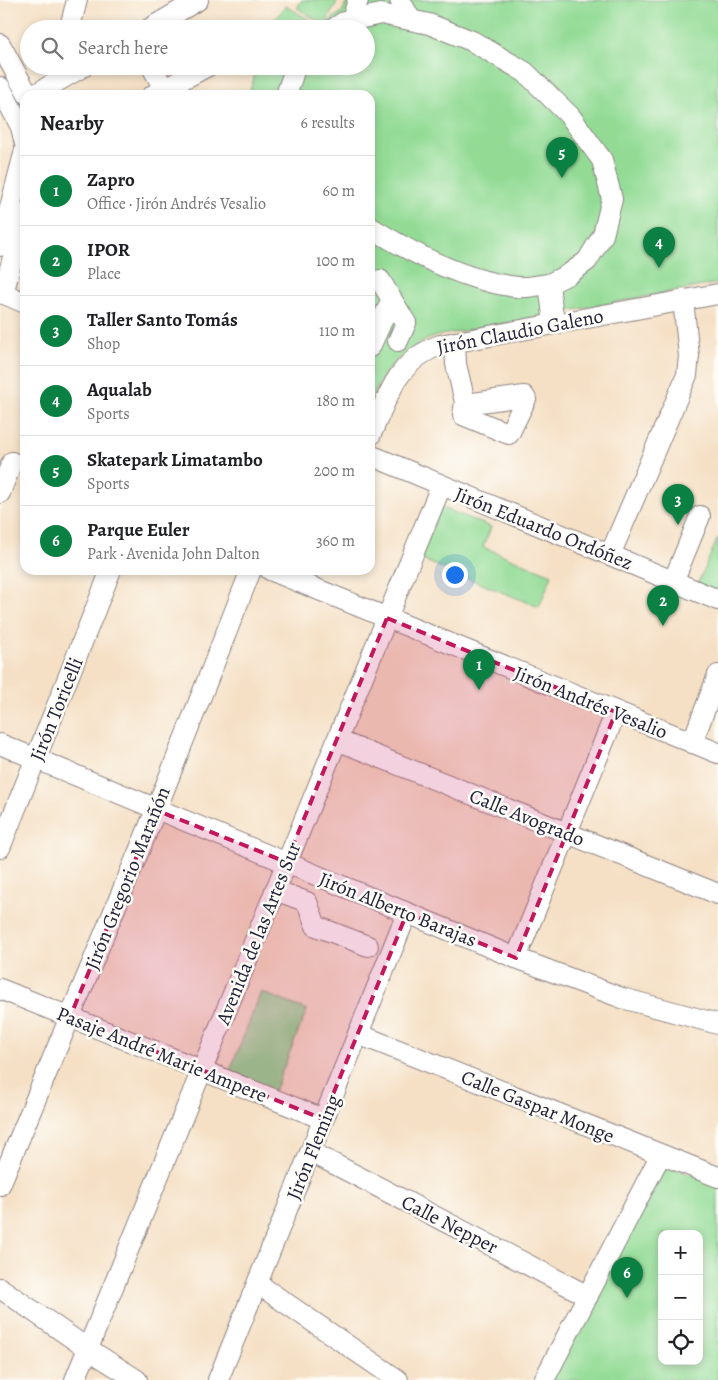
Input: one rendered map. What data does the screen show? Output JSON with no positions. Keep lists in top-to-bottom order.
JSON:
{
  "streets": {
    "street": [
      "Jirón Claudio Galeno",
      "Jirón Eduardo Ordóñez",
      "Jirón Andrés Vesalio",
      "Jirón Toricelli",
      "Calle Avogrado",
      "Jirón Gregorio Marañón",
      "Jirón Alberto Barajas",
      "Avenida de las Artes Sur",
      "Pasaje André Marie Ampere",
      "Calle Gaspar Monge",
      "Jirón Fleming",
      "Calle Nepper"
    ]
  },
  "crossings": [
    ["Jirón Eduardo Ordóñez", "Avenida de las Artes Sur"],
    ["Jirón Andrés Vesalio", "Avenida de las Artes Sur"],
    ["Jirón Toricelli", "Jirón Alberto Barajas"],
    ["Calle Avogrado", "Avenida de las Artes Sur"],
    ["Jirón Gregorio Marañón", "Jirón Alberto Barajas"],
    ["Jirón Gregorio Marañón", "Pasaje André Marie Ampere"],
    ["Jirón Alberto Barajas", "Avenida de las Artes Sur"],
    ["Jirón Alberto Barajas", "Jirón Fleming"],
    ["Avenida de las Artes Sur", "Pasaje André Marie Ampere"],
    ["Pasaje André Marie Ampere", "Jirón Fleming"],
    ["Calle Gaspar Monge", "Jirón Fleming"],
    ["Jirón Fleming", "Calle Nepper"]
  ],
  "page": {
    "search": "Search here",
    "heading": ["Nearby", "6 results"],
    "pins": [
      "5",
      "4",
      "3",
      "2",
      "1",
      "6"
    ],
    "list": [
      {
        "mark": "1",
        "name": "Zapro",
        "note": "Office · Jirón Andrés Vesalio",
        "value": "60 m"
      },
      {
        "mark": "2",
        "name": "IPOR",
        "note": "Place",
        "value": "100 m"
      },
      {
        "mark": "3",
        "name": "Taller Santo Tomás",
        "note": "Shop",
        "value": "110 m"
      },
      {
        "mark": "4",
        "name": "Aqualab",
        "note": "Sports",
        "value": "180 m"
      },
      {
        "mark": "5",
        "name": "Skatepark Limatambo",
        "note": "Sports",
        "value": "200 m"
      },
      {
        "mark": "6",
        "name": "Parque Euler",
        "note": "Park · Avenida John Dalton",
        "value": "360 m"
      }
    ],
    "map_buttons": ["+", "−"]
  }
}
